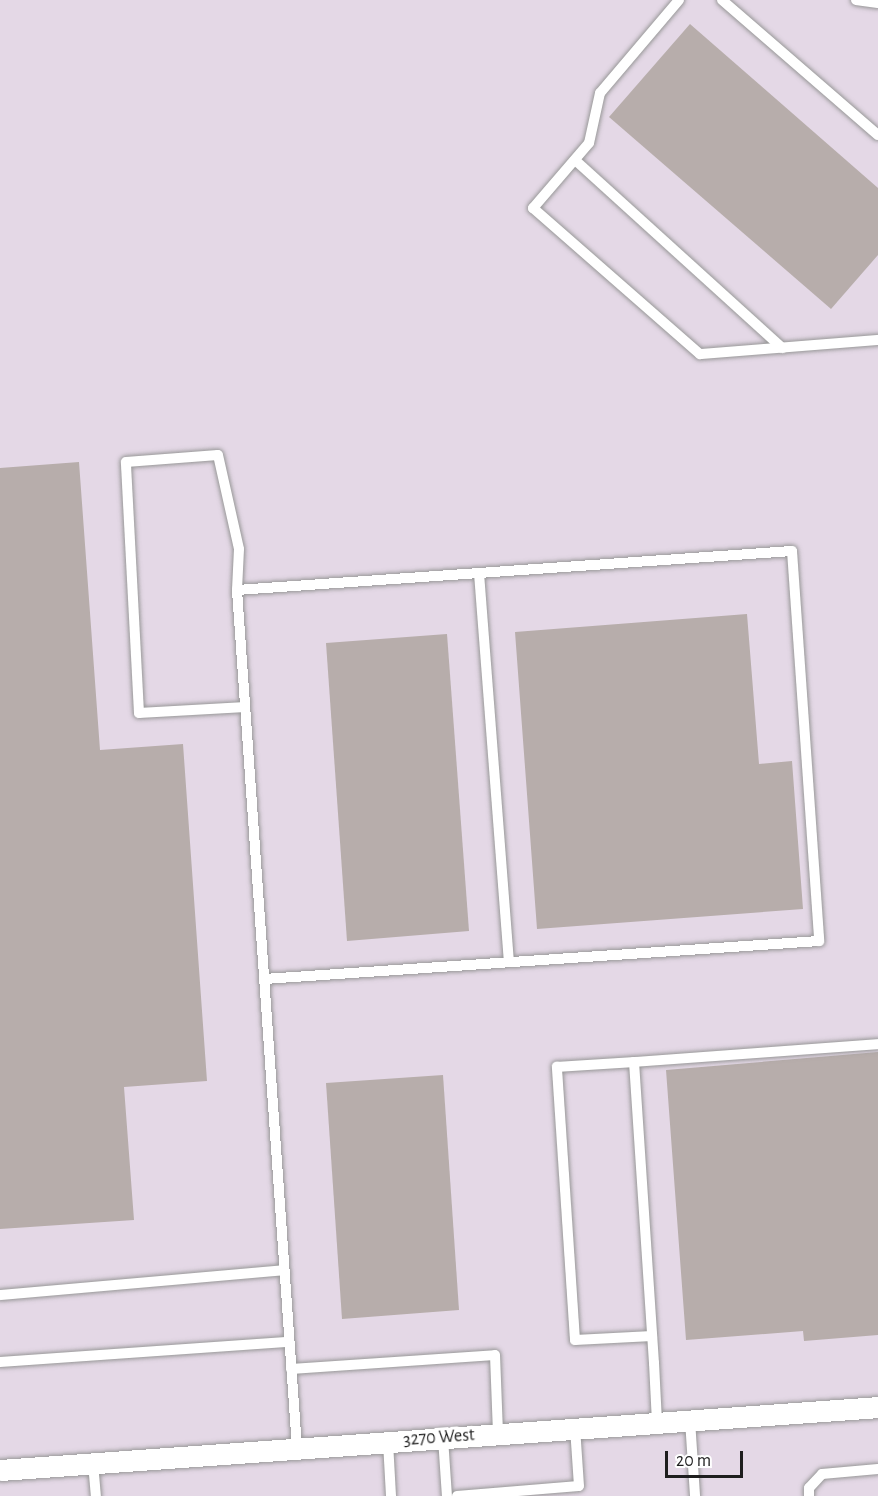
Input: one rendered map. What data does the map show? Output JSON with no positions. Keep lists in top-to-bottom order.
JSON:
{
  "streets": {
    "street": ["3270 West"]
  },
  "scale_bar": "20 m"
}
